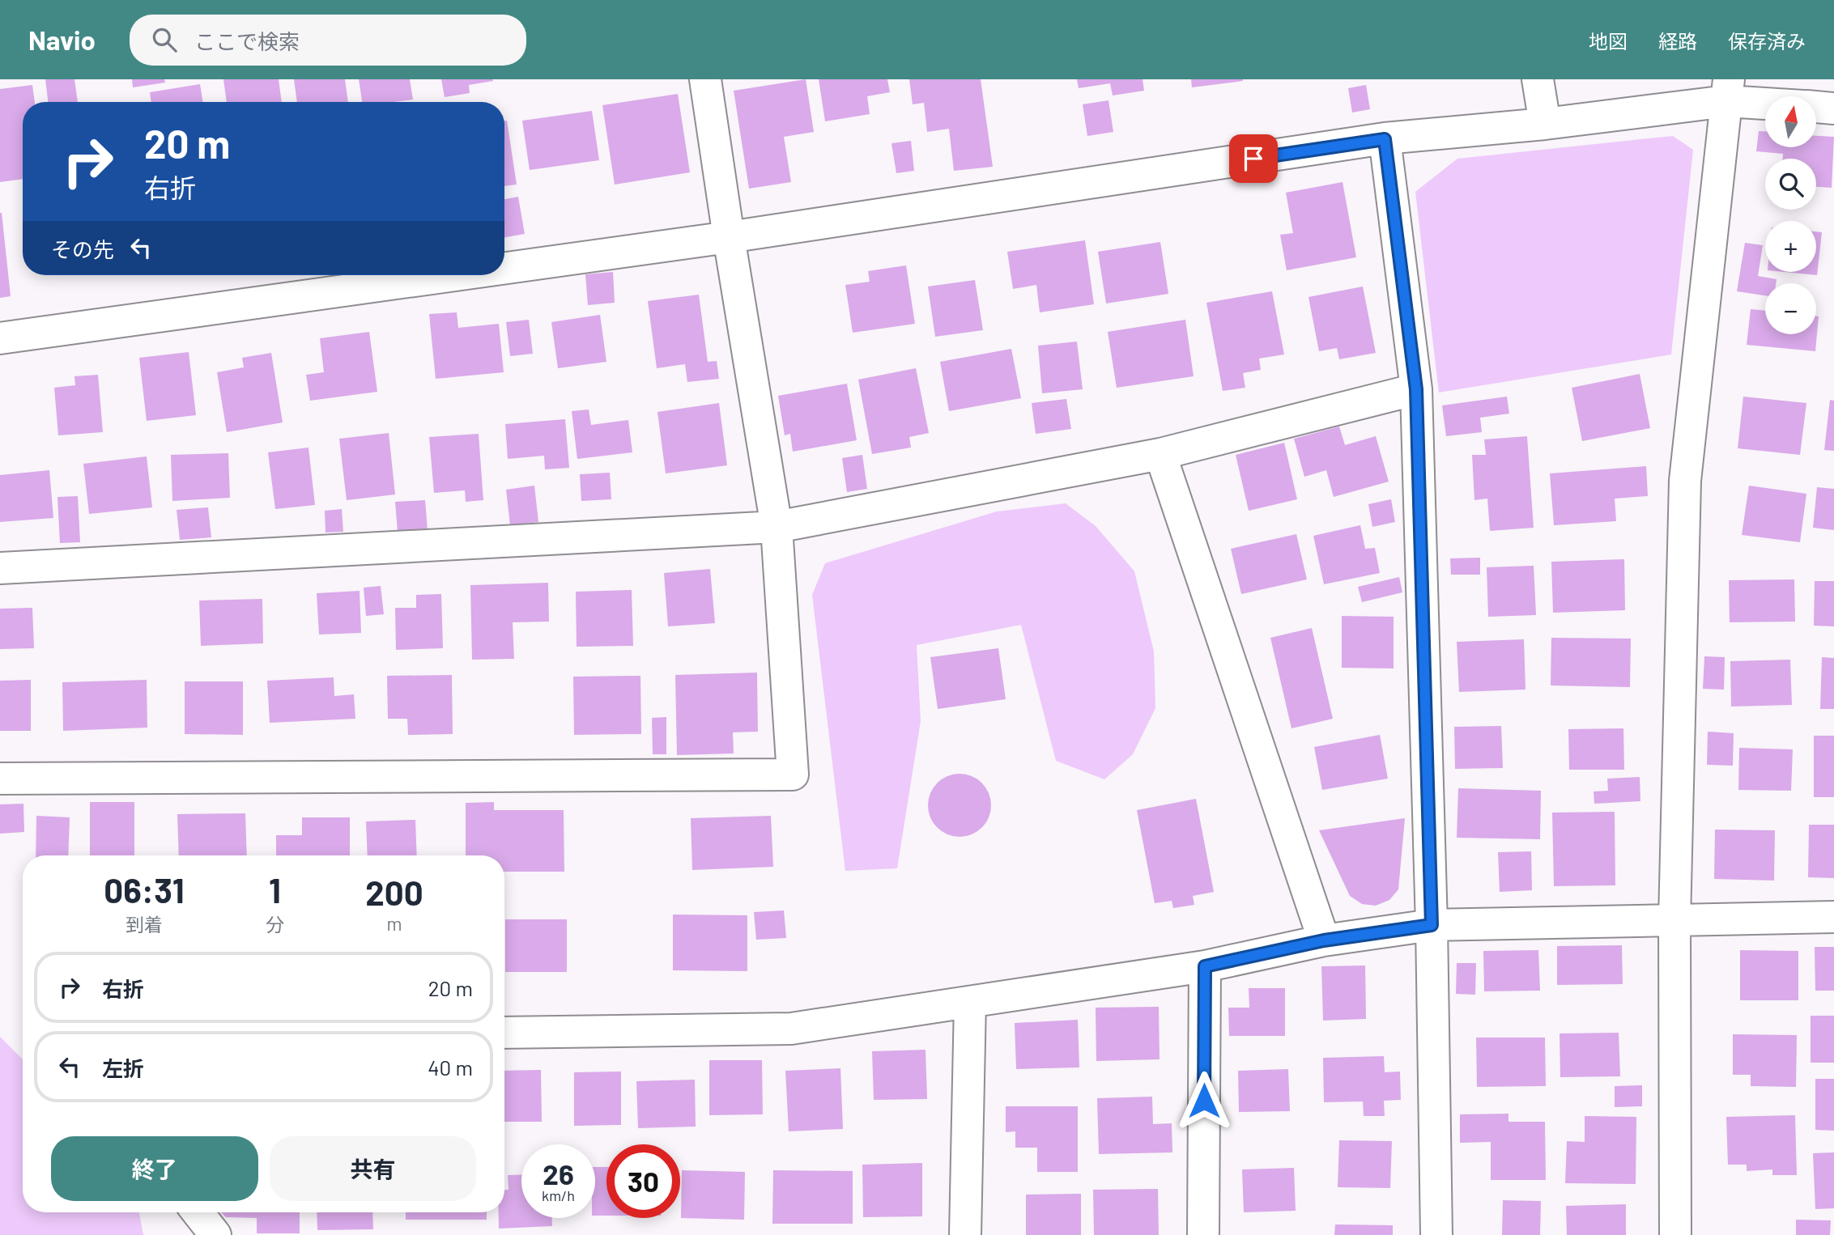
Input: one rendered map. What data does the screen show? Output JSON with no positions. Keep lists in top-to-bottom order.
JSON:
{
  "north": "top",
  "page": {
    "header": "Navio",
    "search": "ここで検索",
    "nav": ["地図", "経路", "保存済み"],
    "map_buttons": ["+", "−"],
    "turn": ["20 m", "右折"],
    "then": "その先",
    "eta": [
      "06:31",
      "到着",
      "1",
      "分",
      "200",
      "m"
    ],
    "list": [
      {
        "name": "右折",
        "value": "20 m"
      },
      {
        "name": "左折",
        "value": "40 m"
      }
    ],
    "buttons": ["終了", "共有"],
    "speed": "26 km/h",
    "limit": "30"
  }
}
